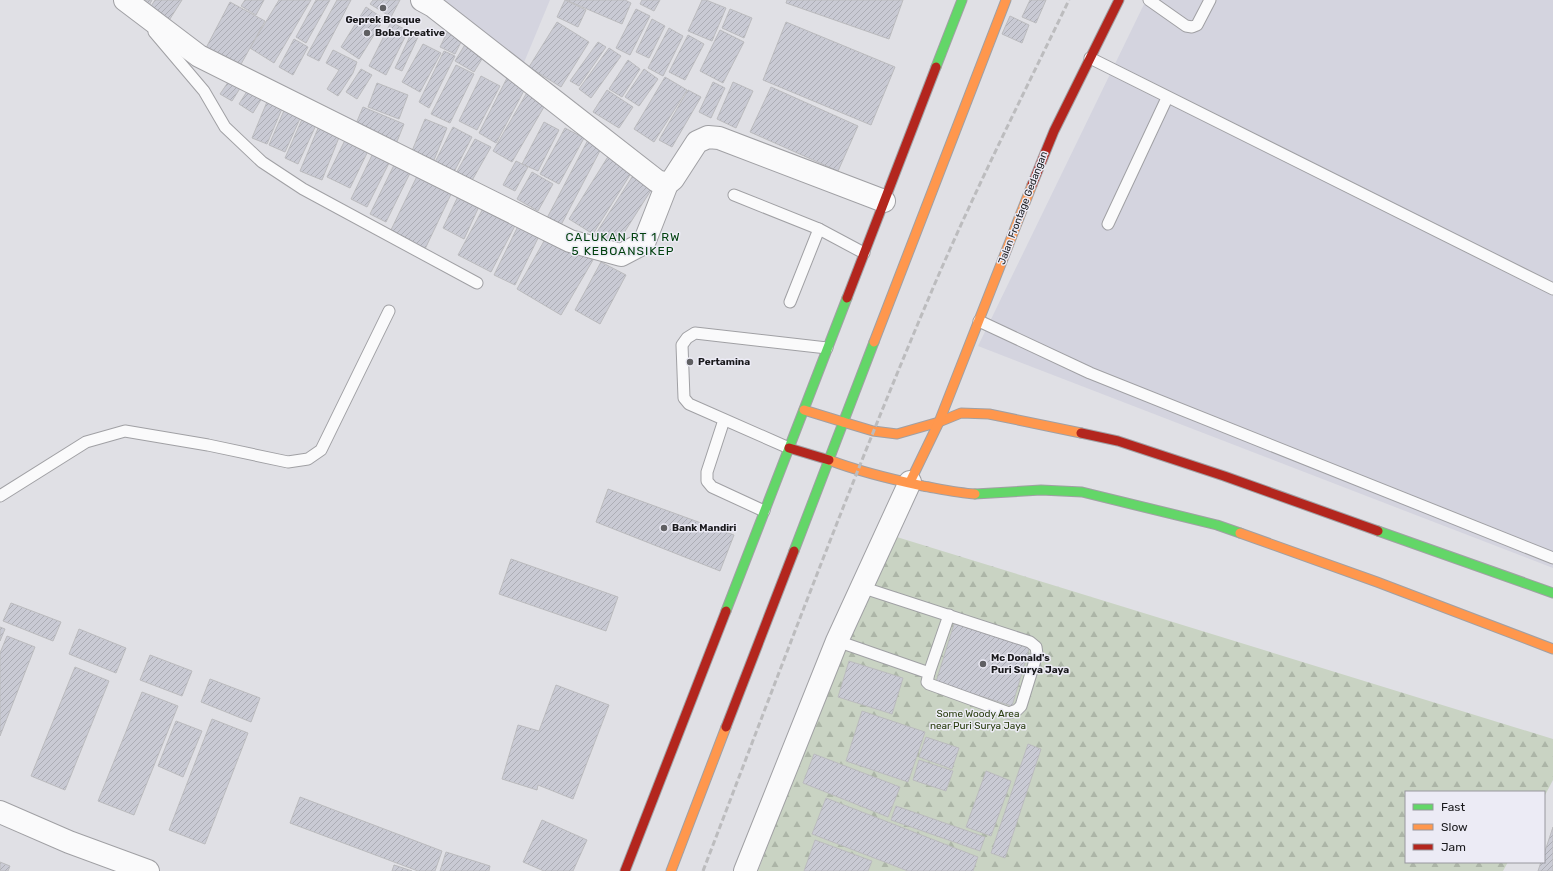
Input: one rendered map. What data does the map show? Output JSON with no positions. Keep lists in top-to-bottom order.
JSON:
{
  "streets": {
    "main road": ["Jalan Frontage Gedangan"]
  },
  "districts": ["CALUKAN RT 1 RW 5 KEBOANSIKEP"],
  "parks": ["Some Woody Area near Puri Surya Jaya"],
  "places": [
    "Geprek Bosque",
    "Boba Creative",
    "Pertamina",
    "Bank Mandiri",
    "Mc Donald's Puri Surya Jaya"
  ],
  "legend": ["Fast", "Slow", "Jam"]
}
